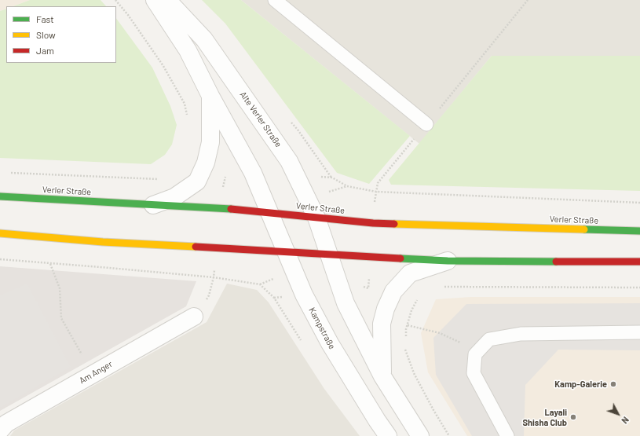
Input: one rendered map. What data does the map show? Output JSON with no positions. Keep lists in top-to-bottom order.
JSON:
{
  "streets": {
    "main road": ["Verler Straße"],
    "street": ["Alte Verler Straße", "Kampstraße", "Am Anger"]
  },
  "crossings": [
    ["Alte Verler Straße", "Verler Straße"],
    ["Verler Straße", "Kampstraße"]
  ],
  "places": ["Kamp-Galerie", "Layali Shisha Club"],
  "legend": ["Fast", "Slow", "Jam"],
  "north": "bottom right"
}
